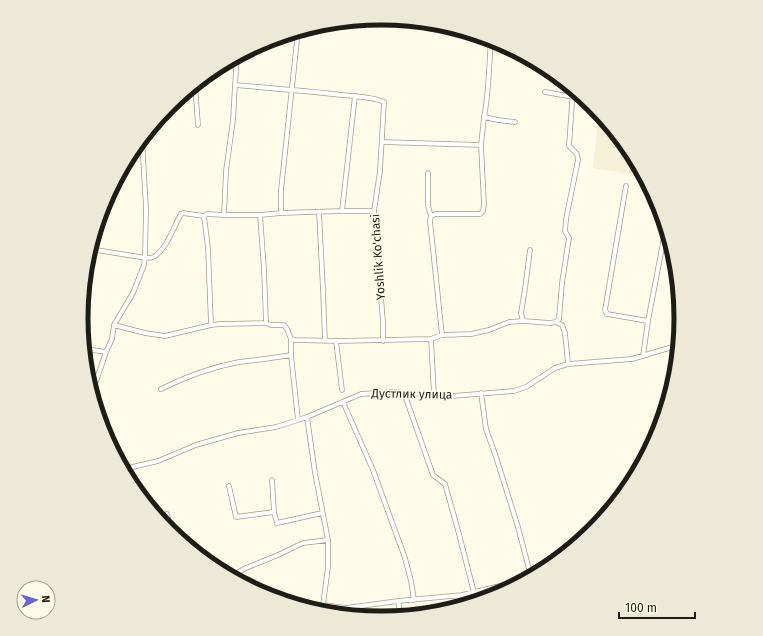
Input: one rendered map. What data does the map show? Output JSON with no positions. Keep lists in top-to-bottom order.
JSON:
{
  "streets": {
    "street": ["Yoshlik Ko'chasi", "Дустлик улица"]
  },
  "scale_bar": "100 m",
  "north": "right"
}
